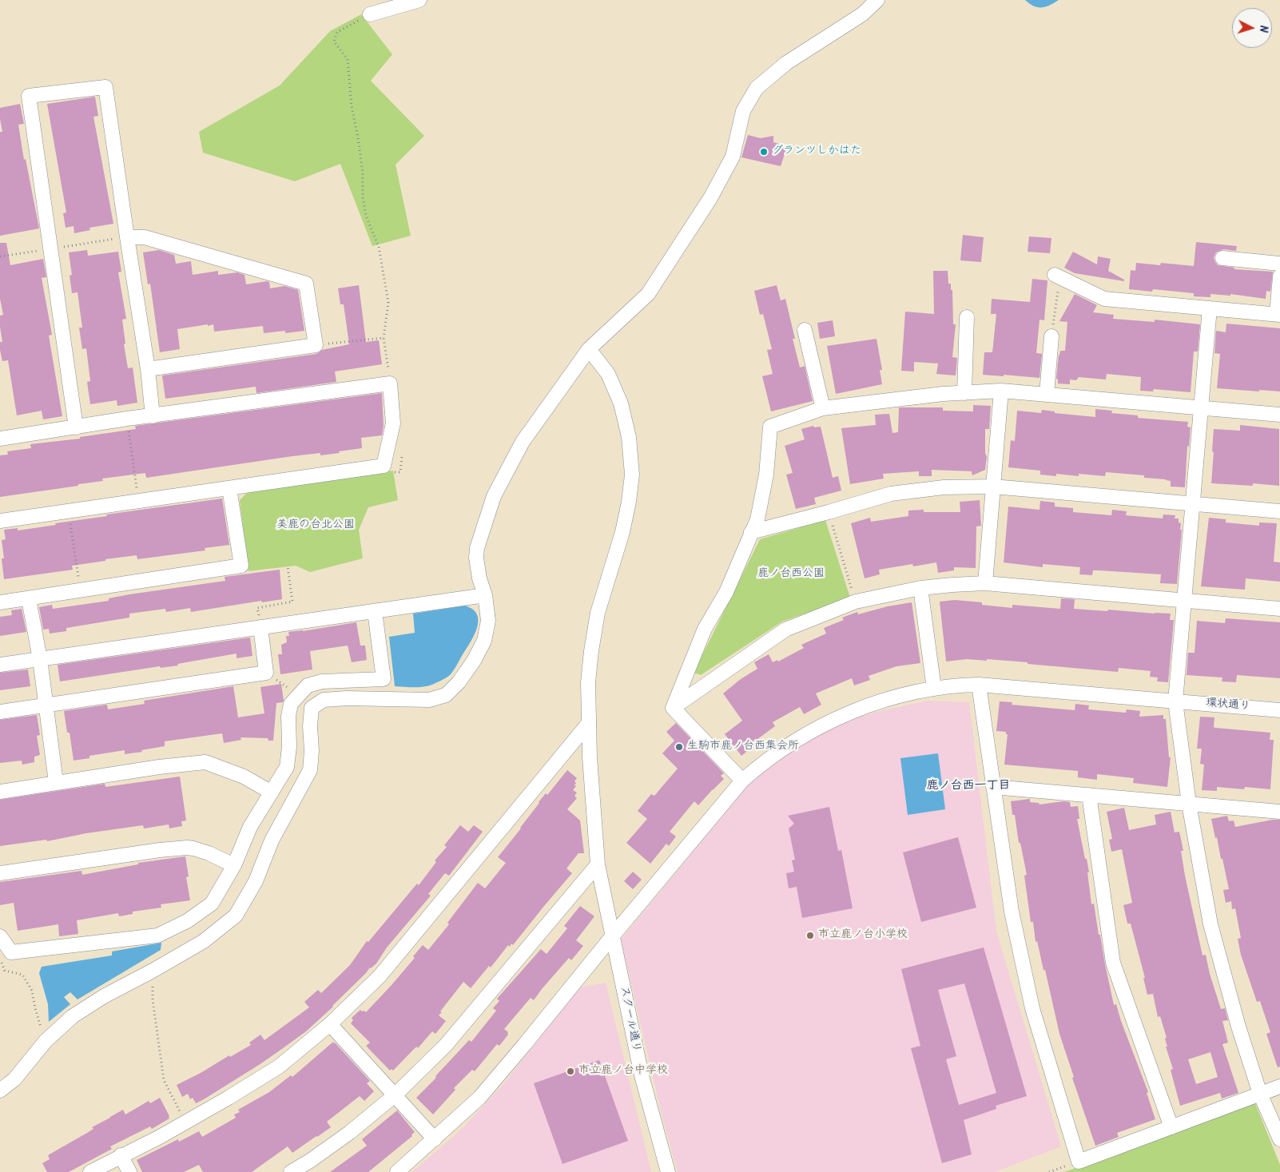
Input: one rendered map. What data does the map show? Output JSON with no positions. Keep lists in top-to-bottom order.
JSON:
{
  "streets": {
    "street": ["環状通り", "スクール通り"]
  },
  "crossings": [
    ["環状通り", "スクール通り"]
  ],
  "districts": ["鹿ノ台西一丁目"],
  "parks": ["美鹿の台北公園", "鹿ノ台西公園"],
  "places": [
    "グランツしかはた",
    "生駒市鹿ノ台西集会所",
    "市立鹿ノ台小学校",
    "市立鹿ノ台中学校"
  ],
  "north": "right"
}
